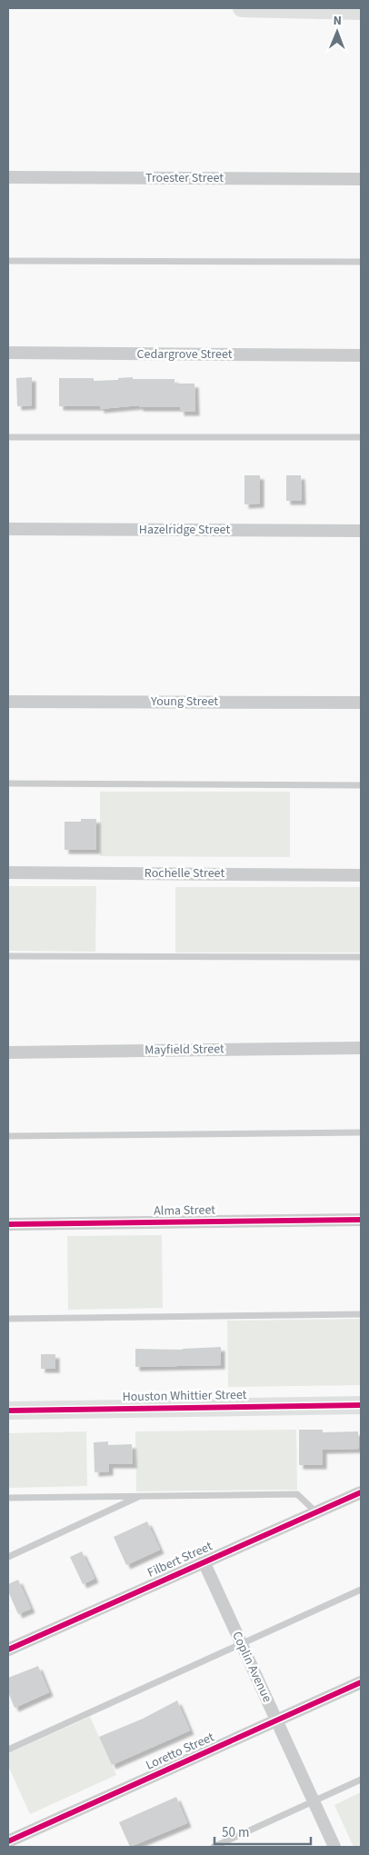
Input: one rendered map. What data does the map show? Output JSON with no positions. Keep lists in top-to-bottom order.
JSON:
{
  "streets": {
    "street": [
      "Troester Street",
      "Cedargrove Street",
      "Hazelridge Street",
      "Young Street",
      "Rochelle Street",
      "Mayfield Street",
      "Alma Street",
      "Houston Whittier Street",
      "Filbert Street",
      "Coplin Avenue",
      "Loretto Street"
    ]
  },
  "crossings": [
    ["Filbert Street", "Coplin Avenue"],
    ["Coplin Avenue", "Loretto Street"]
  ],
  "scale_bar": "50 m",
  "north": "top"
}
